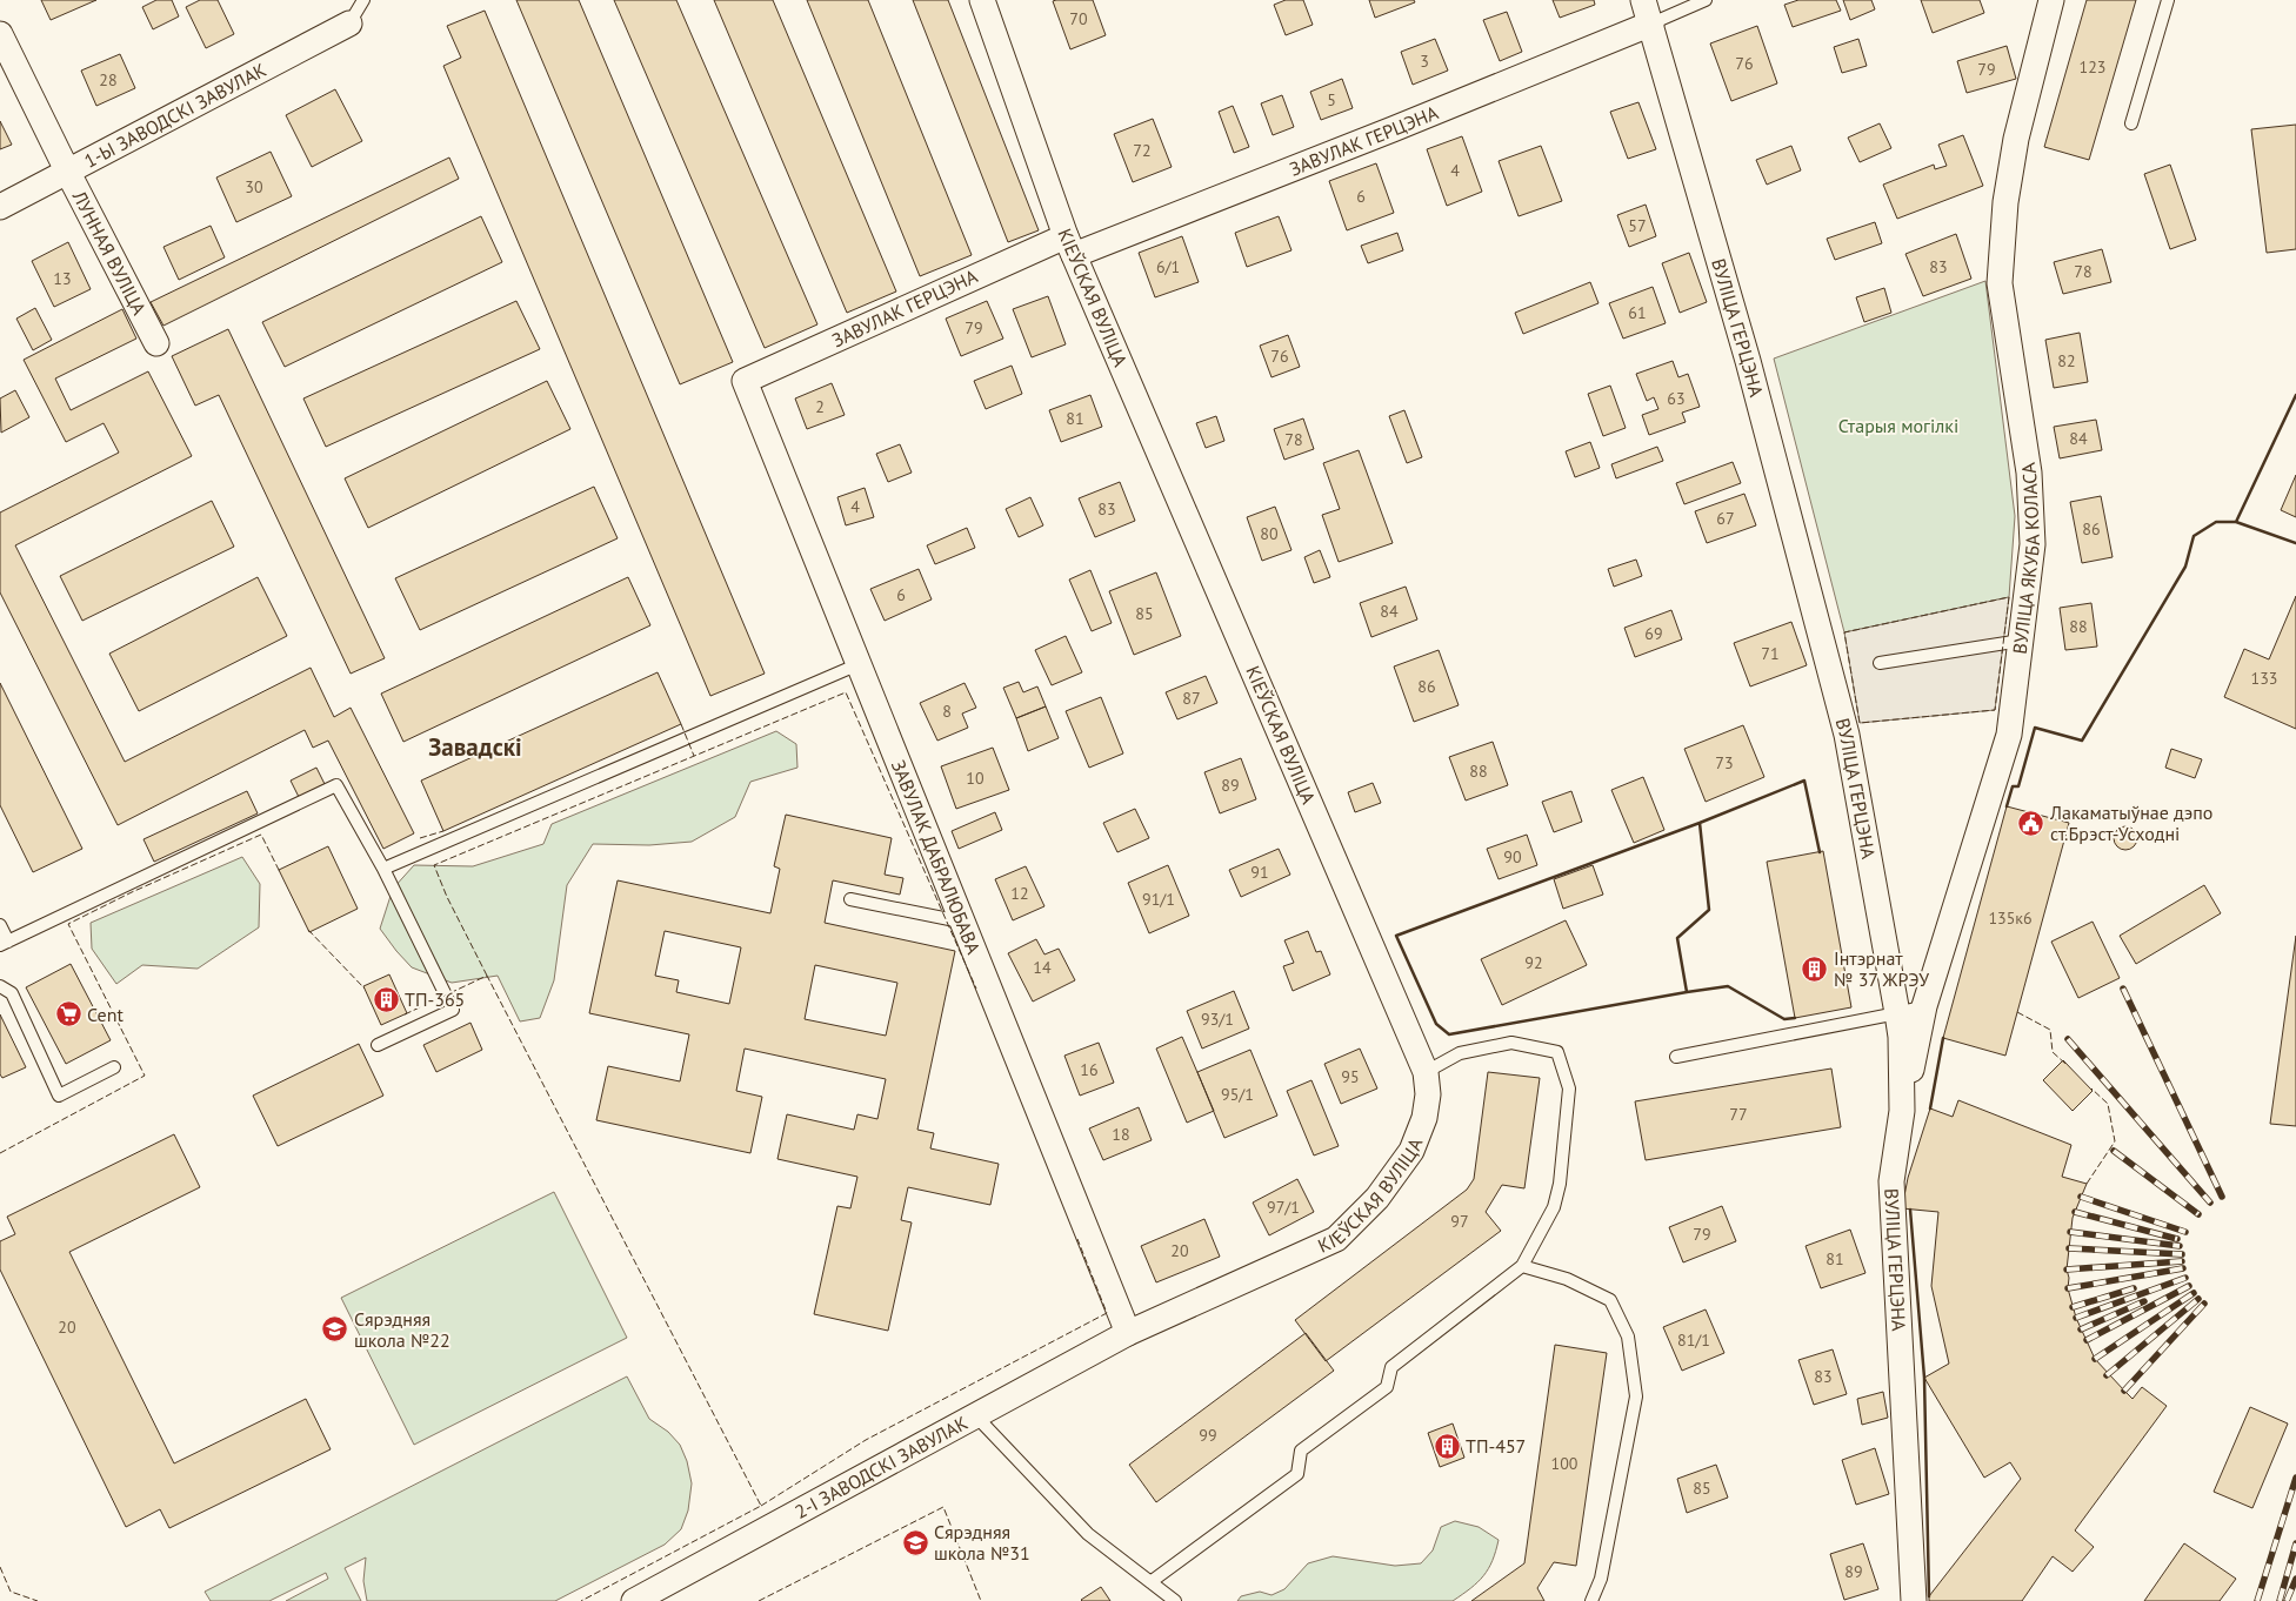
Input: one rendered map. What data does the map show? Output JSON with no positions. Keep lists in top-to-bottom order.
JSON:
{
  "streets": {
    "street": [
      "1-Ы ЗАВОДСКІ ЗАВУЛАК",
      "ЗАВУЛАК ГЕРЦЭНА",
      "ЛУННАЯ ВУЛІЦА",
      "КІЕЎСКАЯ ВУЛІЦА",
      "ВУЛІЦА ГЕРЦЭНА",
      "ВУЛІЦА ЯКУБА КОЛАСА",
      "ЗАВУЛАК ДАБРАЛЮБАВА",
      "2-І ЗАВОДСКІ ЗАВУЛАК"
    ]
  },
  "crossings": [
    ["1-Ы ЗАВОДСКІ ЗАВУЛАК", "ЛУННАЯ ВУЛІЦА"],
    ["ЗАВУЛАК ГЕРЦЭНА", "КІЕЎСКАЯ ВУЛІЦА"],
    ["ЗАВУЛАК ГЕРЦЭНА", "ВУЛІЦА ГЕРЦЭНА"],
    ["ЗАВУЛАК ГЕРЦЭНА", "ЗАВУЛАК ДАБРАЛЮБАВА"],
    ["КІЕЎСКАЯ ВУЛІЦА", "ЗАВУЛАК ДАБРАЛЮБАВА"],
    ["КІЕЎСКАЯ ВУЛІЦА", "2-І ЗАВОДСКІ ЗАВУЛАК"],
    ["ВУЛІЦА ГЕРЦЭНА", "ВУЛІЦА ЯКУБА КОЛАСА"],
    ["ЗАВУЛАК ДАБРАЛЮБАВА", "2-І ЗАВОДСКІ ЗАВУЛАК"]
  ],
  "districts": ["Завадскі"],
  "parks": ["Старыя могілкі"],
  "places": {
    "public building": ["Лакаматыўнае дэпо ст.Брэст-Усходні"],
    "building": ["Інтэрнат № 37 ЖРЭУ", "ТП-365", "ТП-457"],
    "supermarket": ["Cent"],
    "school or university": ["Сярэдняя школа №22", "Сярэдняя школа №31"]
  },
  "house_numbers": [
    "70",
    "3",
    "76",
    "123",
    "79",
    "28",
    "5",
    "72",
    "4",
    "30",
    "6",
    "57",
    "6/1",
    "83",
    "78",
    "13",
    "61",
    "79",
    "76",
    "82",
    "63",
    "2",
    "81",
    "84",
    "78",
    "4",
    "83",
    "67",
    "86",
    "80",
    "6",
    "84",
    "85",
    "88",
    "69",
    "71",
    "133",
    "86",
    "87",
    "8",
    "73",
    "88",
    "10",
    "89",
    "90",
    "91",
    "12",
    "91/1",
    "135к6",
    "92",
    "14",
    "93/1",
    "16",
    "95",
    "95/1",
    "77",
    "18",
    "97/1",
    "97",
    "79",
    "20",
    "81",
    "20",
    "81/1",
    "83",
    "99",
    "100",
    "85",
    "89"
  ]
}
